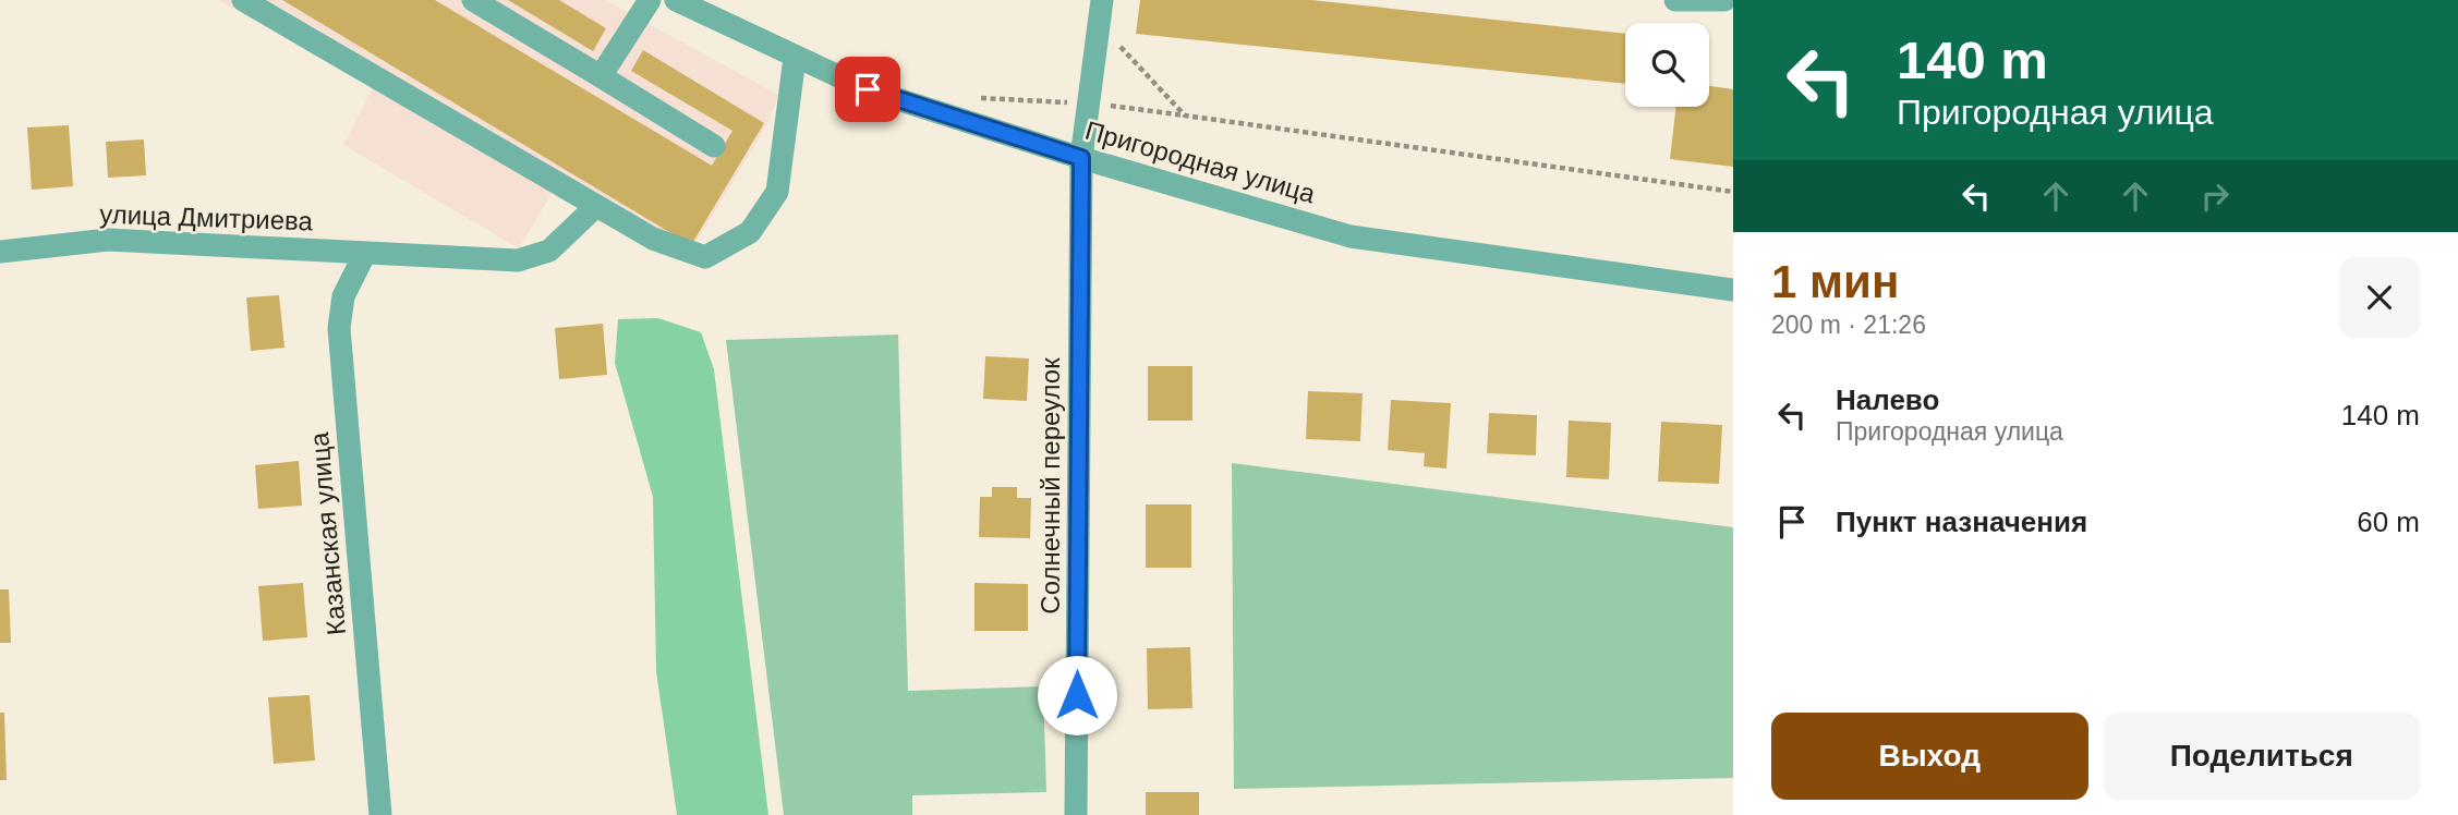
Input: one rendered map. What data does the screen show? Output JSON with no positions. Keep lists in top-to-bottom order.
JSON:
{
  "streets": {
    "street": [
      "Пригородная улица",
      "улица Дмитриева",
      "Солнечный переулок",
      "Казанская улица"
    ]
  },
  "crossings": [
    ["Пригородная улица", "Солнечный переулок"],
    ["улица Дмитриева", "Казанская улица"]
  ],
  "page": {
    "turn": ["140 m", "Пригородная улица"],
    "heading": ["1 мин", "200 m · 21:26"],
    "list": [
      {
        "name": "Налево",
        "note": "Пригородная улица",
        "value": "140 m"
      },
      {
        "name": "Пункт назначения",
        "value": "60 m"
      }
    ],
    "buttons": ["Выход", "Поделиться"]
  }
}
